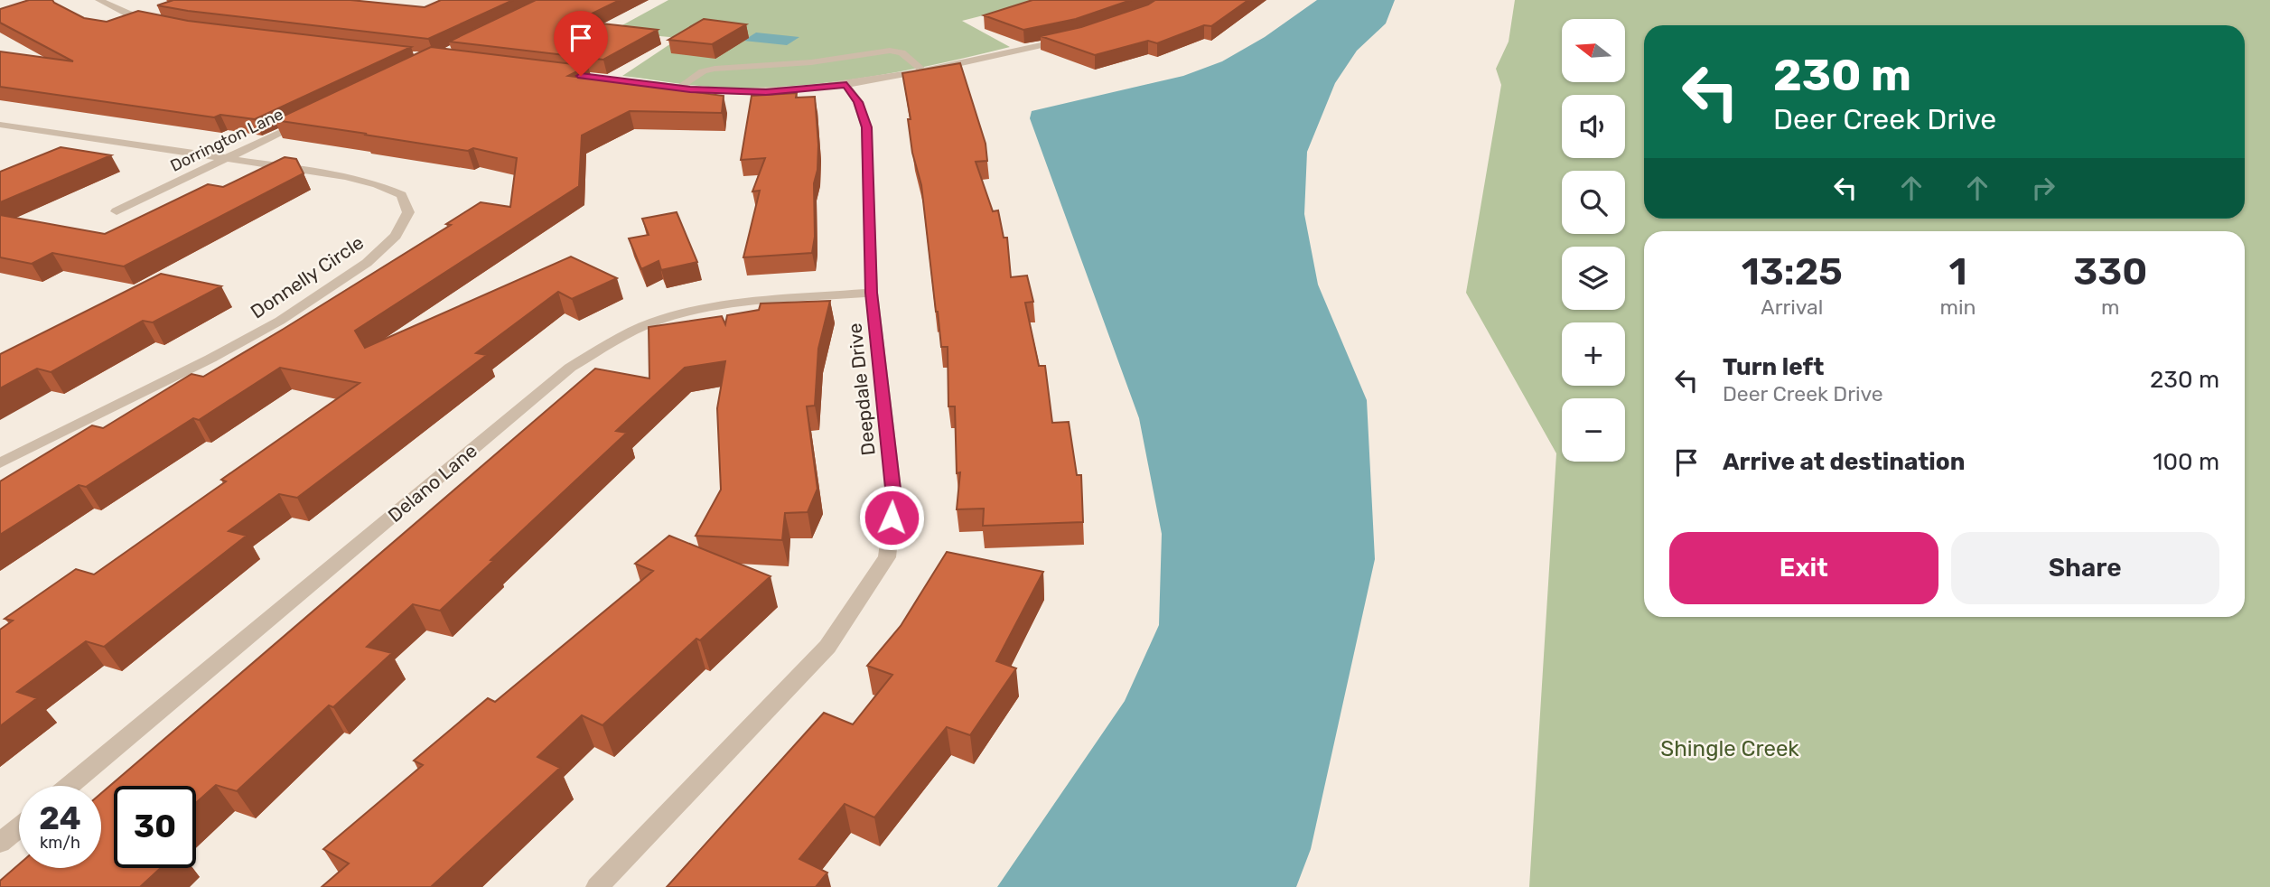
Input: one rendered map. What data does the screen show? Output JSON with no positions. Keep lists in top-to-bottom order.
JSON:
{
  "streets": {
    "street": [
      "Dorrington Lane",
      "Donnelly Circle",
      "Deepdale Drive",
      "Delano Lane"
    ]
  },
  "crossings": [
    ["Dorrington Lane", "Donnelly Circle"],
    ["Deepdale Drive", "Delano Lane"]
  ],
  "parks": ["Shingle Creek"],
  "north": "left",
  "page": {
    "map_buttons": ["+", "−"],
    "turn": ["230 m", "Deer Creek Drive"],
    "eta": [
      "13:25",
      "Arrival",
      "1",
      "min",
      "330",
      "m"
    ],
    "list": [
      {
        "name": "Turn left",
        "note": "Deer Creek Drive",
        "value": "230 m"
      },
      {
        "name": "Arrive at destination",
        "value": "100 m"
      }
    ],
    "buttons": ["Exit", "Share"],
    "speed": "24 km/h",
    "limit": "30"
  }
}
